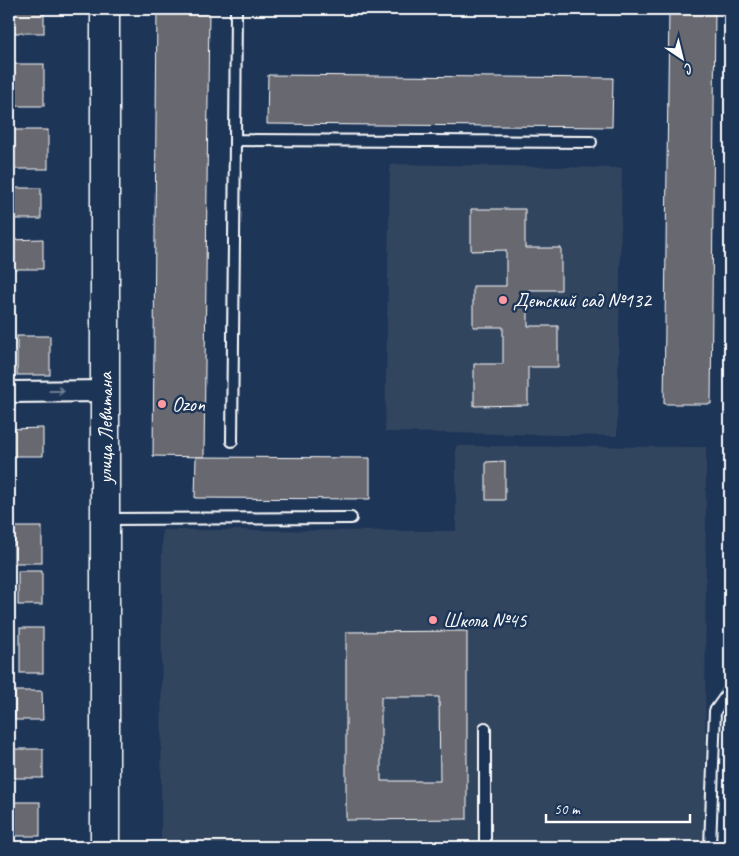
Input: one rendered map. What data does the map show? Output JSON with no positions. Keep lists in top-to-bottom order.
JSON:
{
  "streets": {
    "main road": ["улица Левитана"]
  },
  "places": ["Детский сад №132", "Ozon", "Школа №45"],
  "scale_bar": "50 m",
  "north": "bottom right"
}
